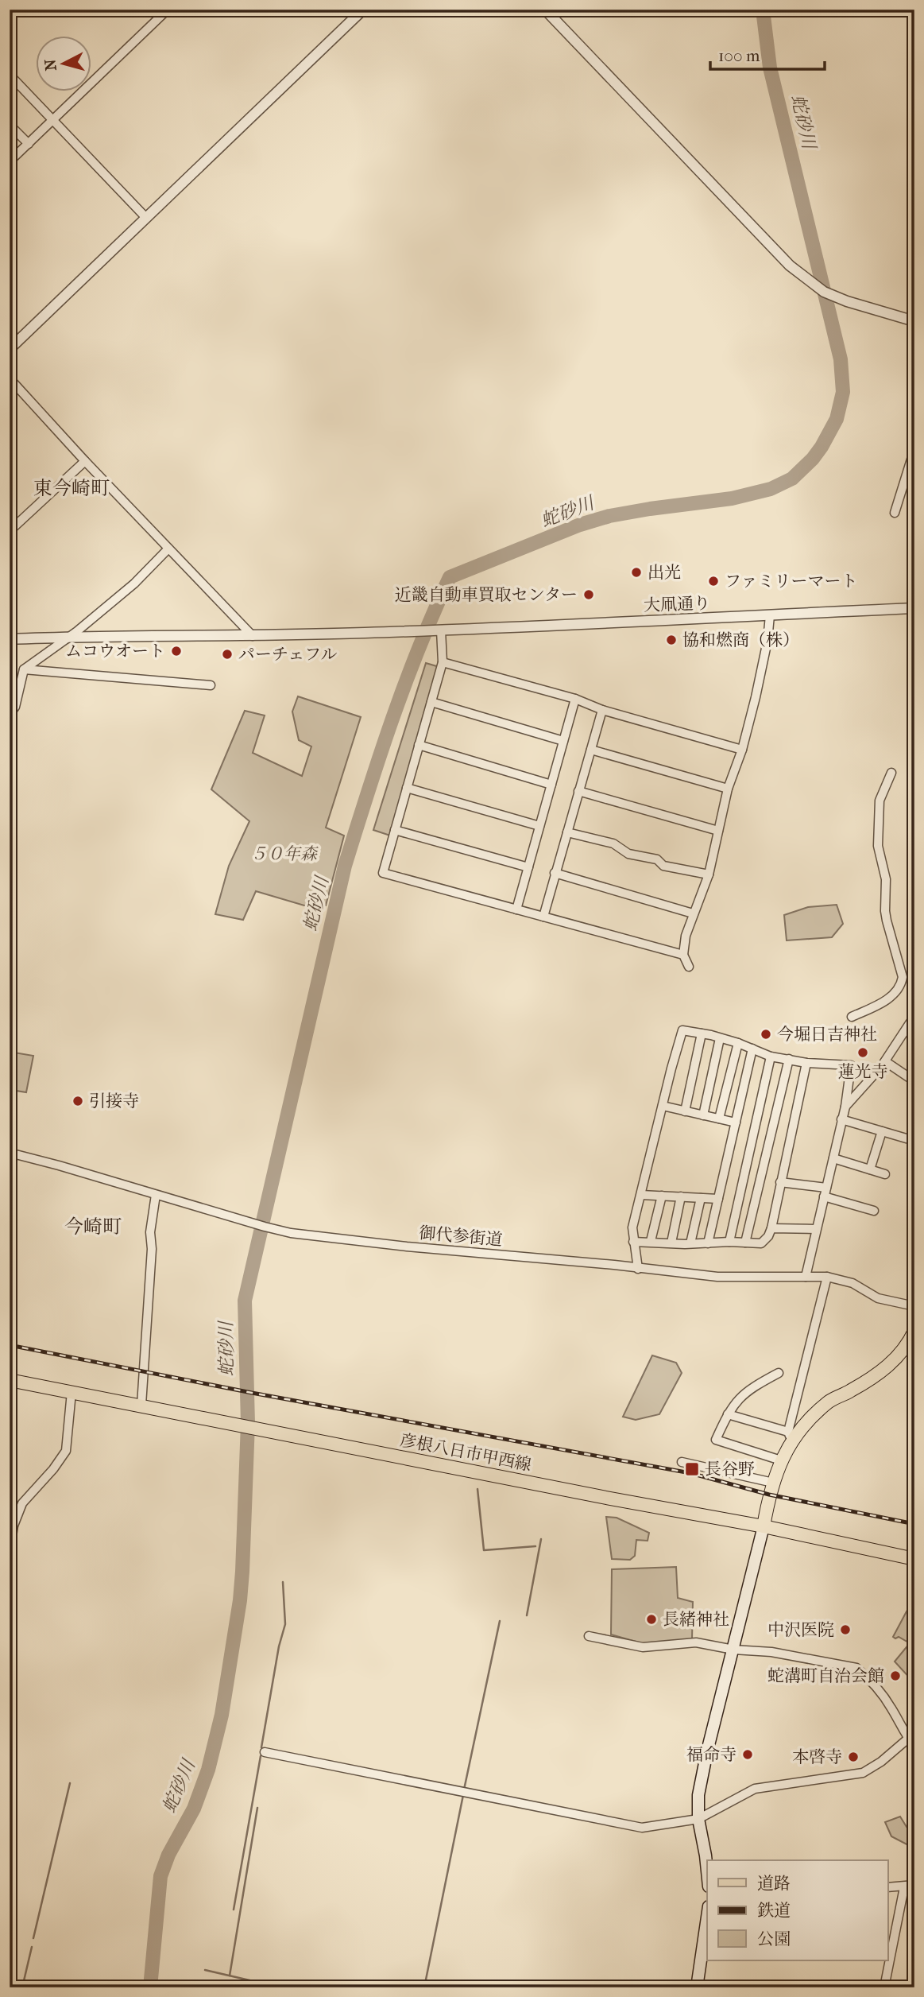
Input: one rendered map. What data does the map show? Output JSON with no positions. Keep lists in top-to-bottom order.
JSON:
{
  "streets": {
    "main road": ["彦根八日市甲西線"],
    "street": ["大凧通り", "御代参街道"]
  },
  "districts": ["東今崎町", "今崎町"],
  "water": ["蛇砂川"],
  "parks": ["５０年森"],
  "places": {
    "other": [
      "出光",
      "ファミリーマート",
      "近畿自動車買取センター",
      "協和燃商（株）",
      "ムコウオート",
      "パーチェフル",
      "今堀日吉神社",
      "蓮光寺",
      "引接寺",
      "長緒神社",
      "中沢医院",
      "蛇溝町自治会館",
      "福命寺",
      "本啓寺"
    ],
    "transit": ["長谷野"]
  },
  "legend": ["道路", "鉄道", "公園"],
  "scale_bar": "100 m",
  "north": "left"
}
